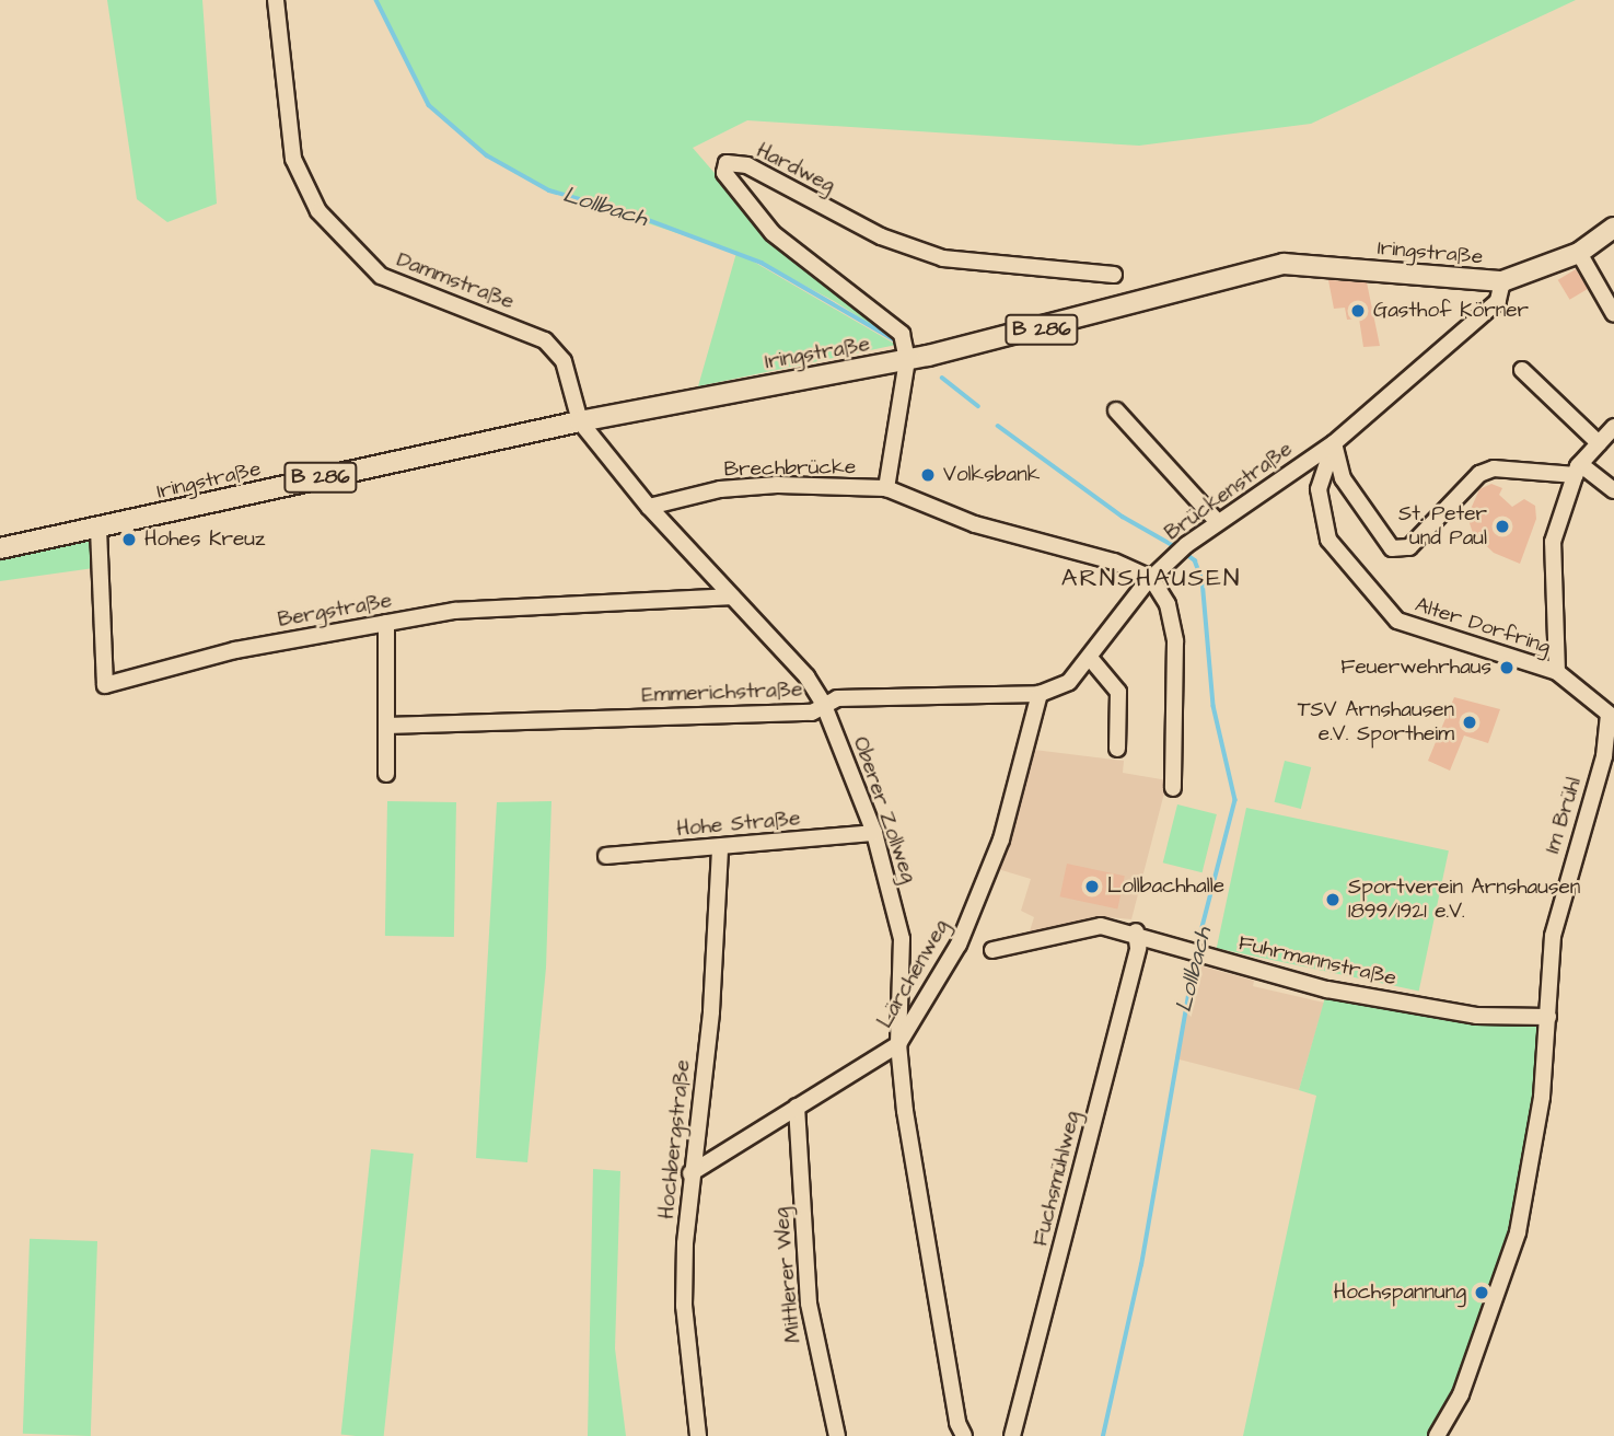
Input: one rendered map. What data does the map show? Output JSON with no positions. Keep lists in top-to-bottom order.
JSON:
{
  "streets": {
    "main road": ["Iringstraße", "B 286"],
    "street": [
      "Hardweg",
      "Dammstraße",
      "Brechbrücke",
      "Brückenstraße",
      "Bergstraße",
      "Alter Dorfring",
      "Emmerichstraße",
      "Oberer Zollweg",
      "Im Brühl",
      "Hohe Straße",
      "Fuhrmannstraße",
      "Lärchenweg",
      "Hochbergstraße",
      "Fuchsmühlweg",
      "Mittlerer Weg"
    ]
  },
  "crossings": [
    ["Hardweg", "Iringstraße"],
    ["Iringstraße", "Dammstraße"],
    ["Iringstraße", "B 286"],
    ["Iringstraße", "Bergstraße"],
    ["Iringstraße", "Oberer Zollweg"],
    ["Dammstraße", "Oberer Zollweg"],
    ["Brechbrücke", "Oberer Zollweg"],
    ["Brückenstraße", "Alter Dorfring"],
    ["Brückenstraße", "Emmerichstraße"],
    ["Bergstraße", "Oberer Zollweg"],
    ["Alter Dorfring", "Im Brühl"],
    ["Emmerichstraße", "Oberer Zollweg"],
    ["Emmerichstraße", "Lärchenweg"],
    ["Oberer Zollweg", "Hohe Straße"],
    ["Oberer Zollweg", "Lärchenweg"],
    ["Im Brühl", "Fuhrmannstraße"],
    ["Hohe Straße", "Hochbergstraße"],
    ["Fuhrmannstraße", "Fuchsmühlweg"],
    ["Lärchenweg", "Hochbergstraße"],
    ["Lärchenweg", "Mittlerer Weg"]
  ],
  "districts": ["ARNSHAUSEN"],
  "water": ["Lollbach"],
  "places": [
    "Gasthof Körner",
    "Volksbank",
    "St. Peter und Paul",
    "Hohes Kreuz",
    "Feuerwehrhaus",
    "TSV Arnshausen e.V. Sportheim",
    "Lollbachhalle",
    "Sportverein Arnshausen 1899/1921 e.V.",
    "Hochspannung"
  ]
}
